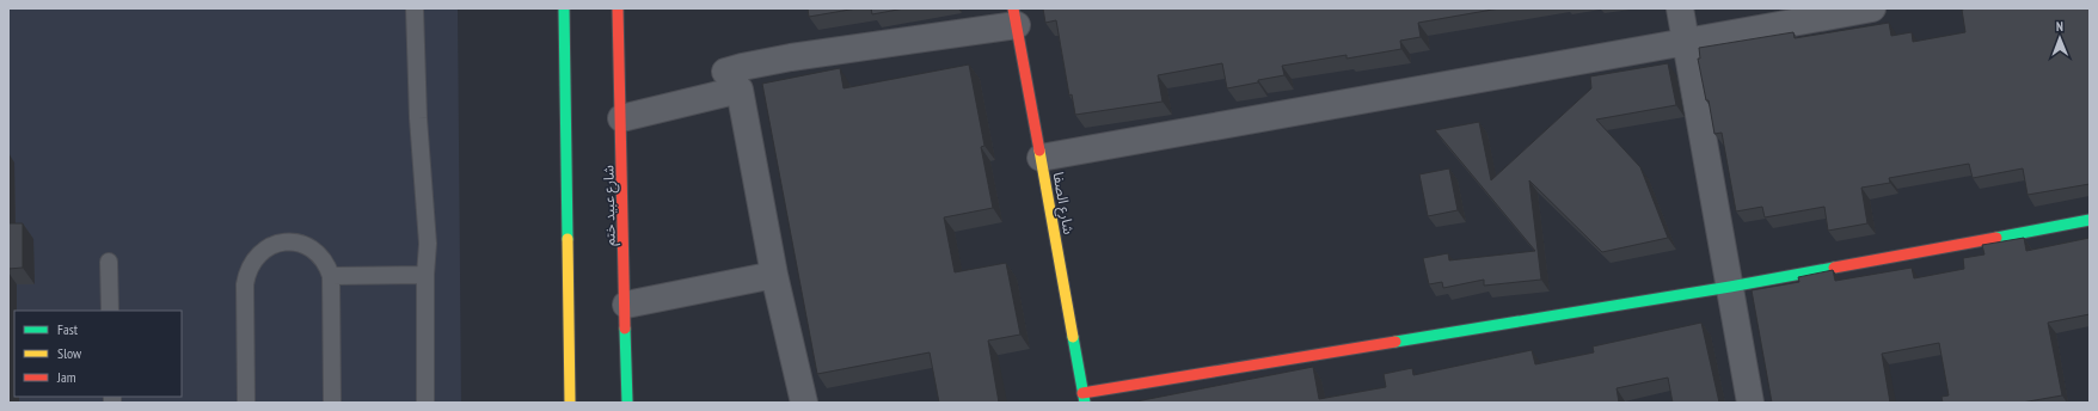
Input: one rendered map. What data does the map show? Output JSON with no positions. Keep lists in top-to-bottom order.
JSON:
{
  "streets": {
    "street": ["شارع الصفا", "شارع عبيد ختم"]
  },
  "legend": ["Fast", "Slow", "Jam"],
  "north": "top"
}
